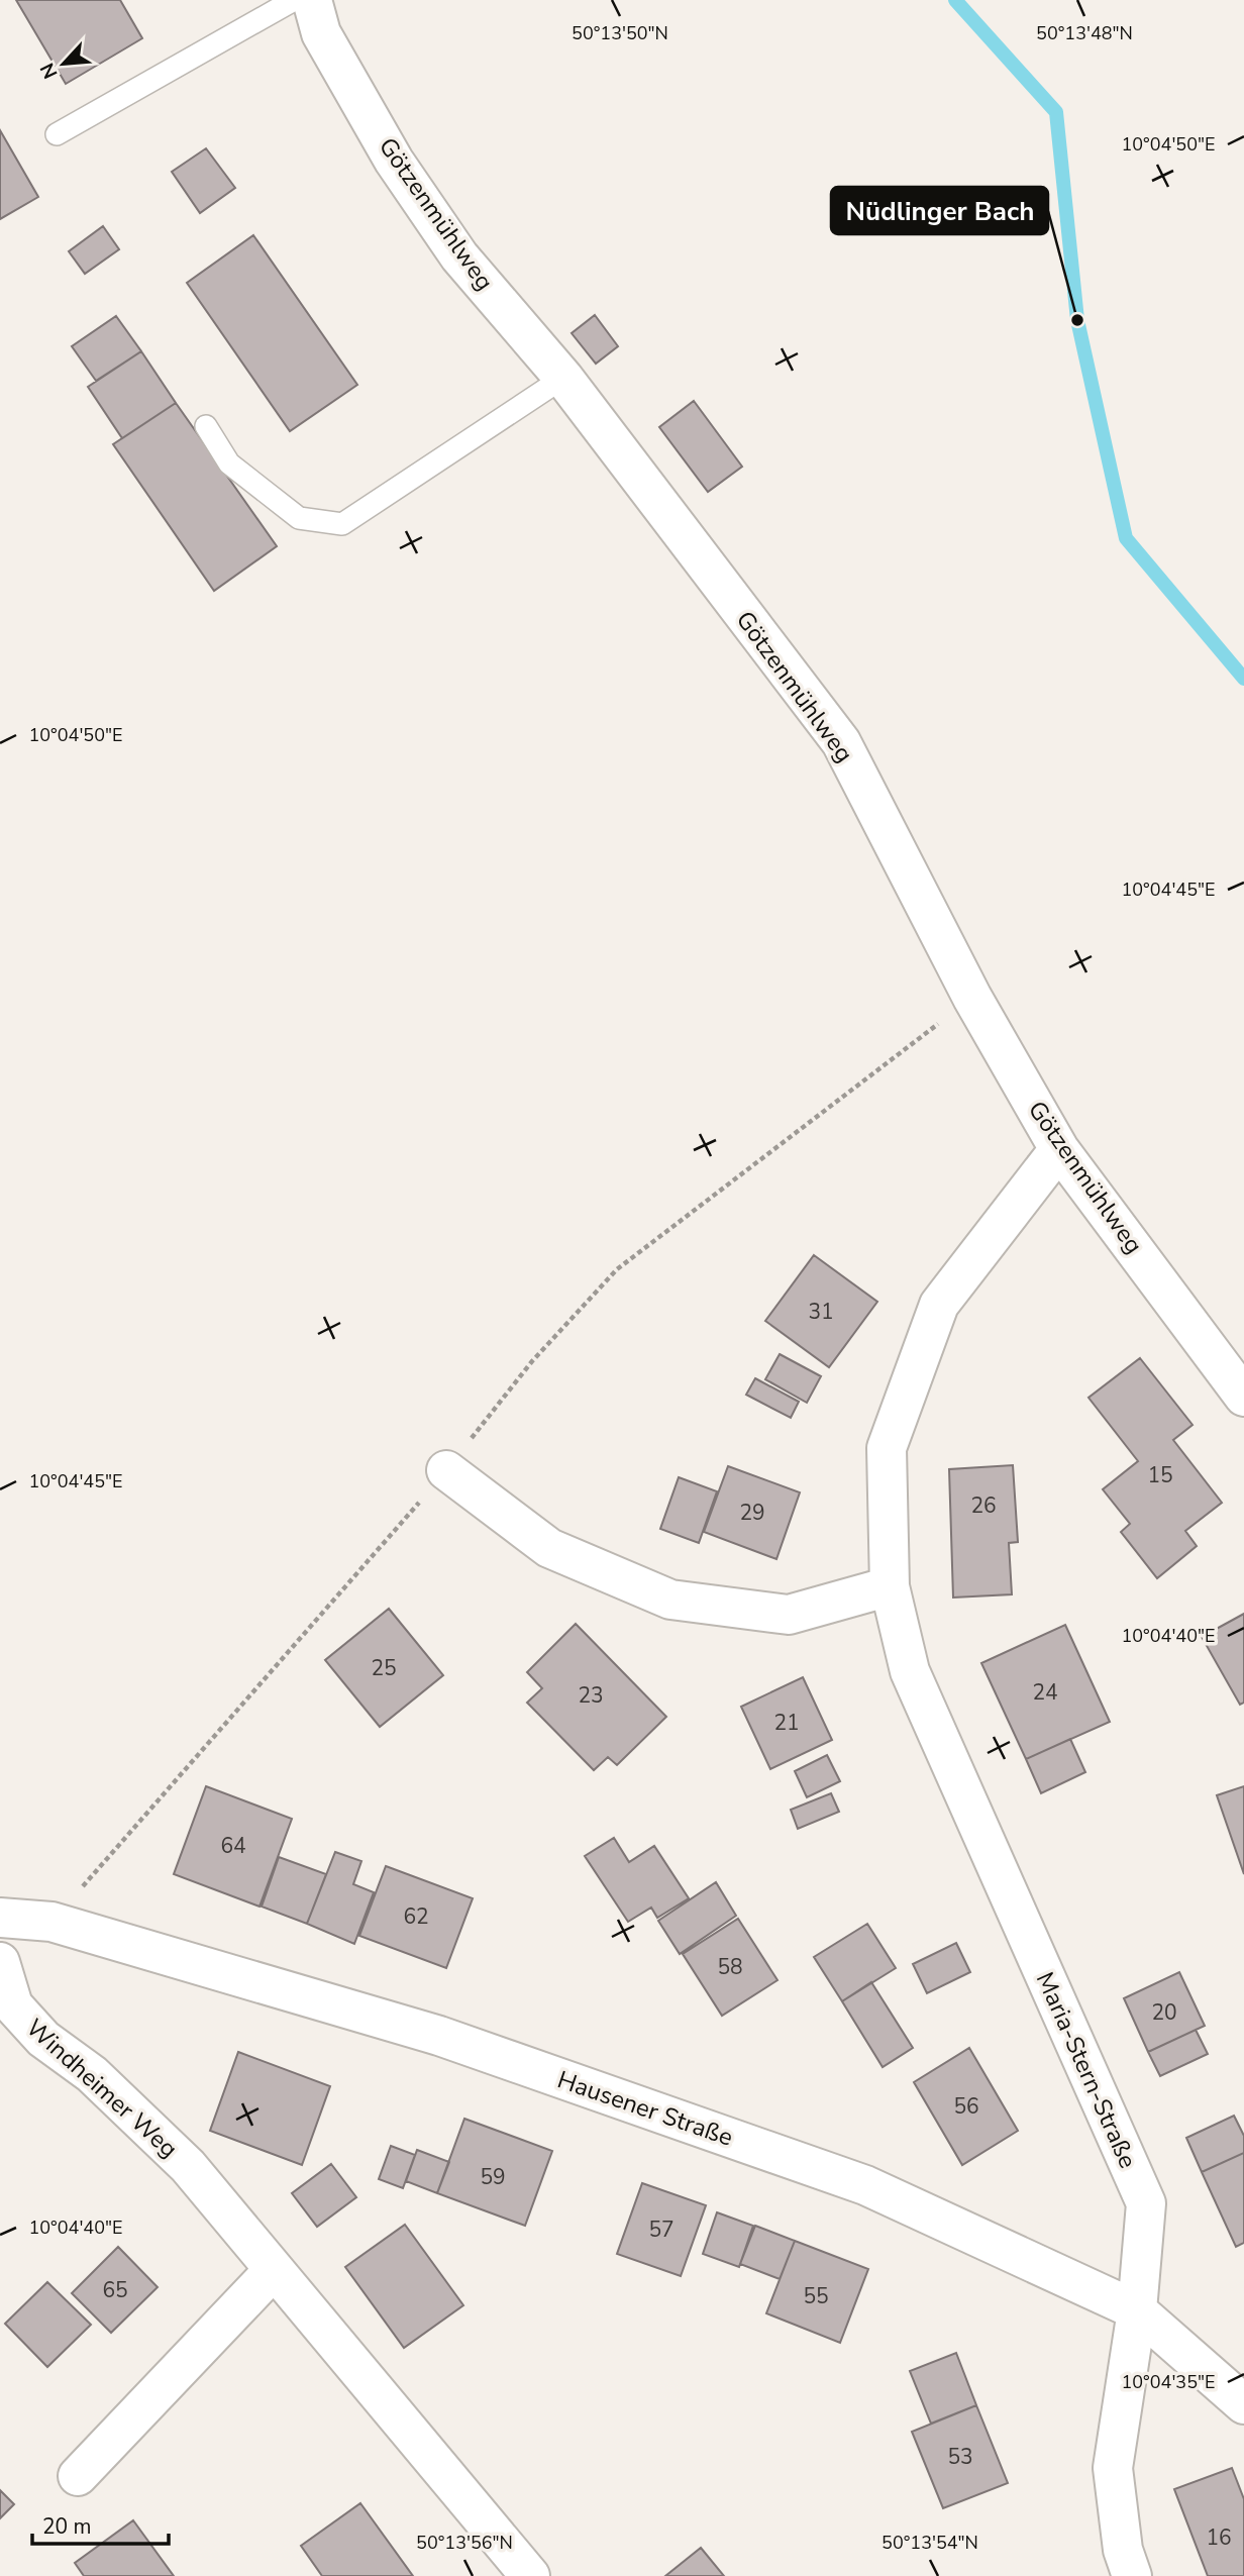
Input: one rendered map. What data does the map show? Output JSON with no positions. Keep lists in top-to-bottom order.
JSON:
{
  "streets": {
    "street": [
      "Götzenmühlweg",
      "Maria-Stern-Straße",
      "Windheimer Weg",
      "Hausener Straße"
    ]
  },
  "crossings": [
    ["Götzenmühlweg", "Maria-Stern-Straße"],
    ["Maria-Stern-Straße", "Hausener Straße"]
  ],
  "places": ["Nüdlinger Bach"],
  "house_numbers": [
    "31",
    "15",
    "26",
    "29",
    "25",
    "24",
    "23",
    "21",
    "64",
    "62",
    "58",
    "20",
    "56",
    "59",
    "57",
    "65",
    "55",
    "53",
    "16"
  ],
  "scale_bar": "20 m",
  "north": "bottom left",
  "coordinates": [
    "50°13'48\"N",
    "50°13'50\"N",
    "10°04'50\"E",
    "10°04'45\"E",
    "10°04'40\"E",
    "10°04'35\"E",
    "50°13'56\"N",
    "50°13'54\"N"
  ]
}
